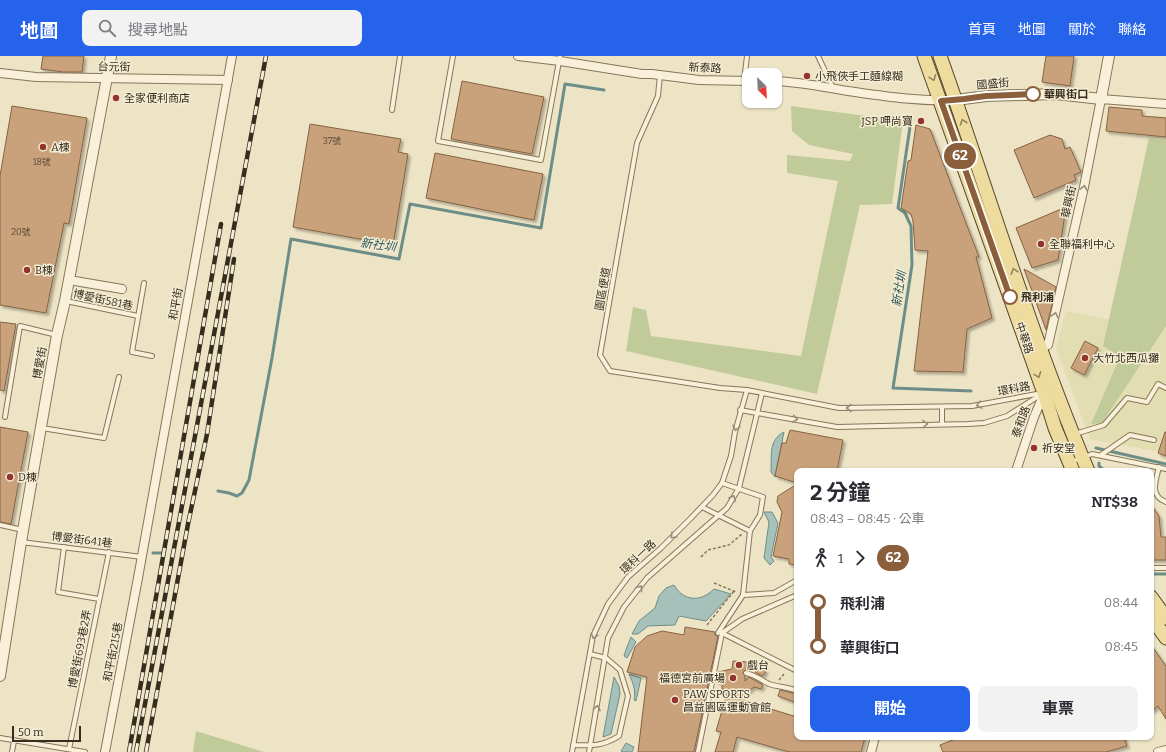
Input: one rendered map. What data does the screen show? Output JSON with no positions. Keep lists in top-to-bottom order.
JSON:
{
  "streets": {
    "main road": ["中華路"],
    "street": [
      "台元街",
      "新泰路",
      "國盛街",
      "華興街",
      "和平街",
      "博愛街",
      "泰和路",
      "和平街215巷"
    ],
    "lane": [
      "園區便道",
      "博愛街581巷",
      "環科路",
      "博愛街641巷",
      "環科一路",
      "博愛街693巷2弄"
    ]
  },
  "crossings": [
    ["台元街", "和平街"],
    ["台元街", "博愛街"],
    ["新泰路", "園區便道"],
    ["國盛街", "華興街"],
    ["國盛街", "中華路"],
    ["華興街", "中華路"],
    ["園區便道", "環科路"],
    ["園區便道", "環科一路"],
    ["博愛街581巷", "博愛街"],
    ["和平街", "博愛街641巷"],
    ["和平街", "和平街215巷"],
    ["中華路", "環科路"],
    ["中華路", "泰和路"],
    ["博愛街", "博愛街641巷"],
    ["環科路", "泰和路"],
    ["環科路", "環科一路"],
    ["博愛街641巷", "博愛街693巷2弄"],
    ["博愛街641巷", "和平街215巷"]
  ],
  "one_way": ["華興街"],
  "water": ["新社圳"],
  "places": [
    "小飛俠手工麵線糊",
    "華興街口",
    "全家便利商店",
    "JSP 呷尚寶",
    "A棟",
    "全聯福利中心",
    "B棟",
    "飛利浦",
    "大竹北西瓜攤",
    "祈安堂",
    "D棟",
    "戲台",
    "福德宮前廣場",
    "PAW SPORTS 昌益園區運動會館"
  ],
  "lines": ["bus line 62"],
  "house_numbers": ["37號", "18號", "20號"],
  "scale_bar": "50 m",
  "north": "bottom right",
  "page": {
    "header": "地圖",
    "search": "搜尋地點",
    "nav": [
      "首頁",
      "地圖",
      "關於",
      "聯絡"
    ],
    "on_map": "62",
    "heading": ["2 分鐘", "08:43 – 08:45 · 公車", "NT$38"],
    "legs": ["1", "62"],
    "list": [
      {
        "name": "飛利浦",
        "value": "08:44"
      },
      {
        "name": "華興街口",
        "value": "08:45"
      }
    ],
    "buttons": ["開始", "車票"],
    "scale": "50 m"
  }
}
